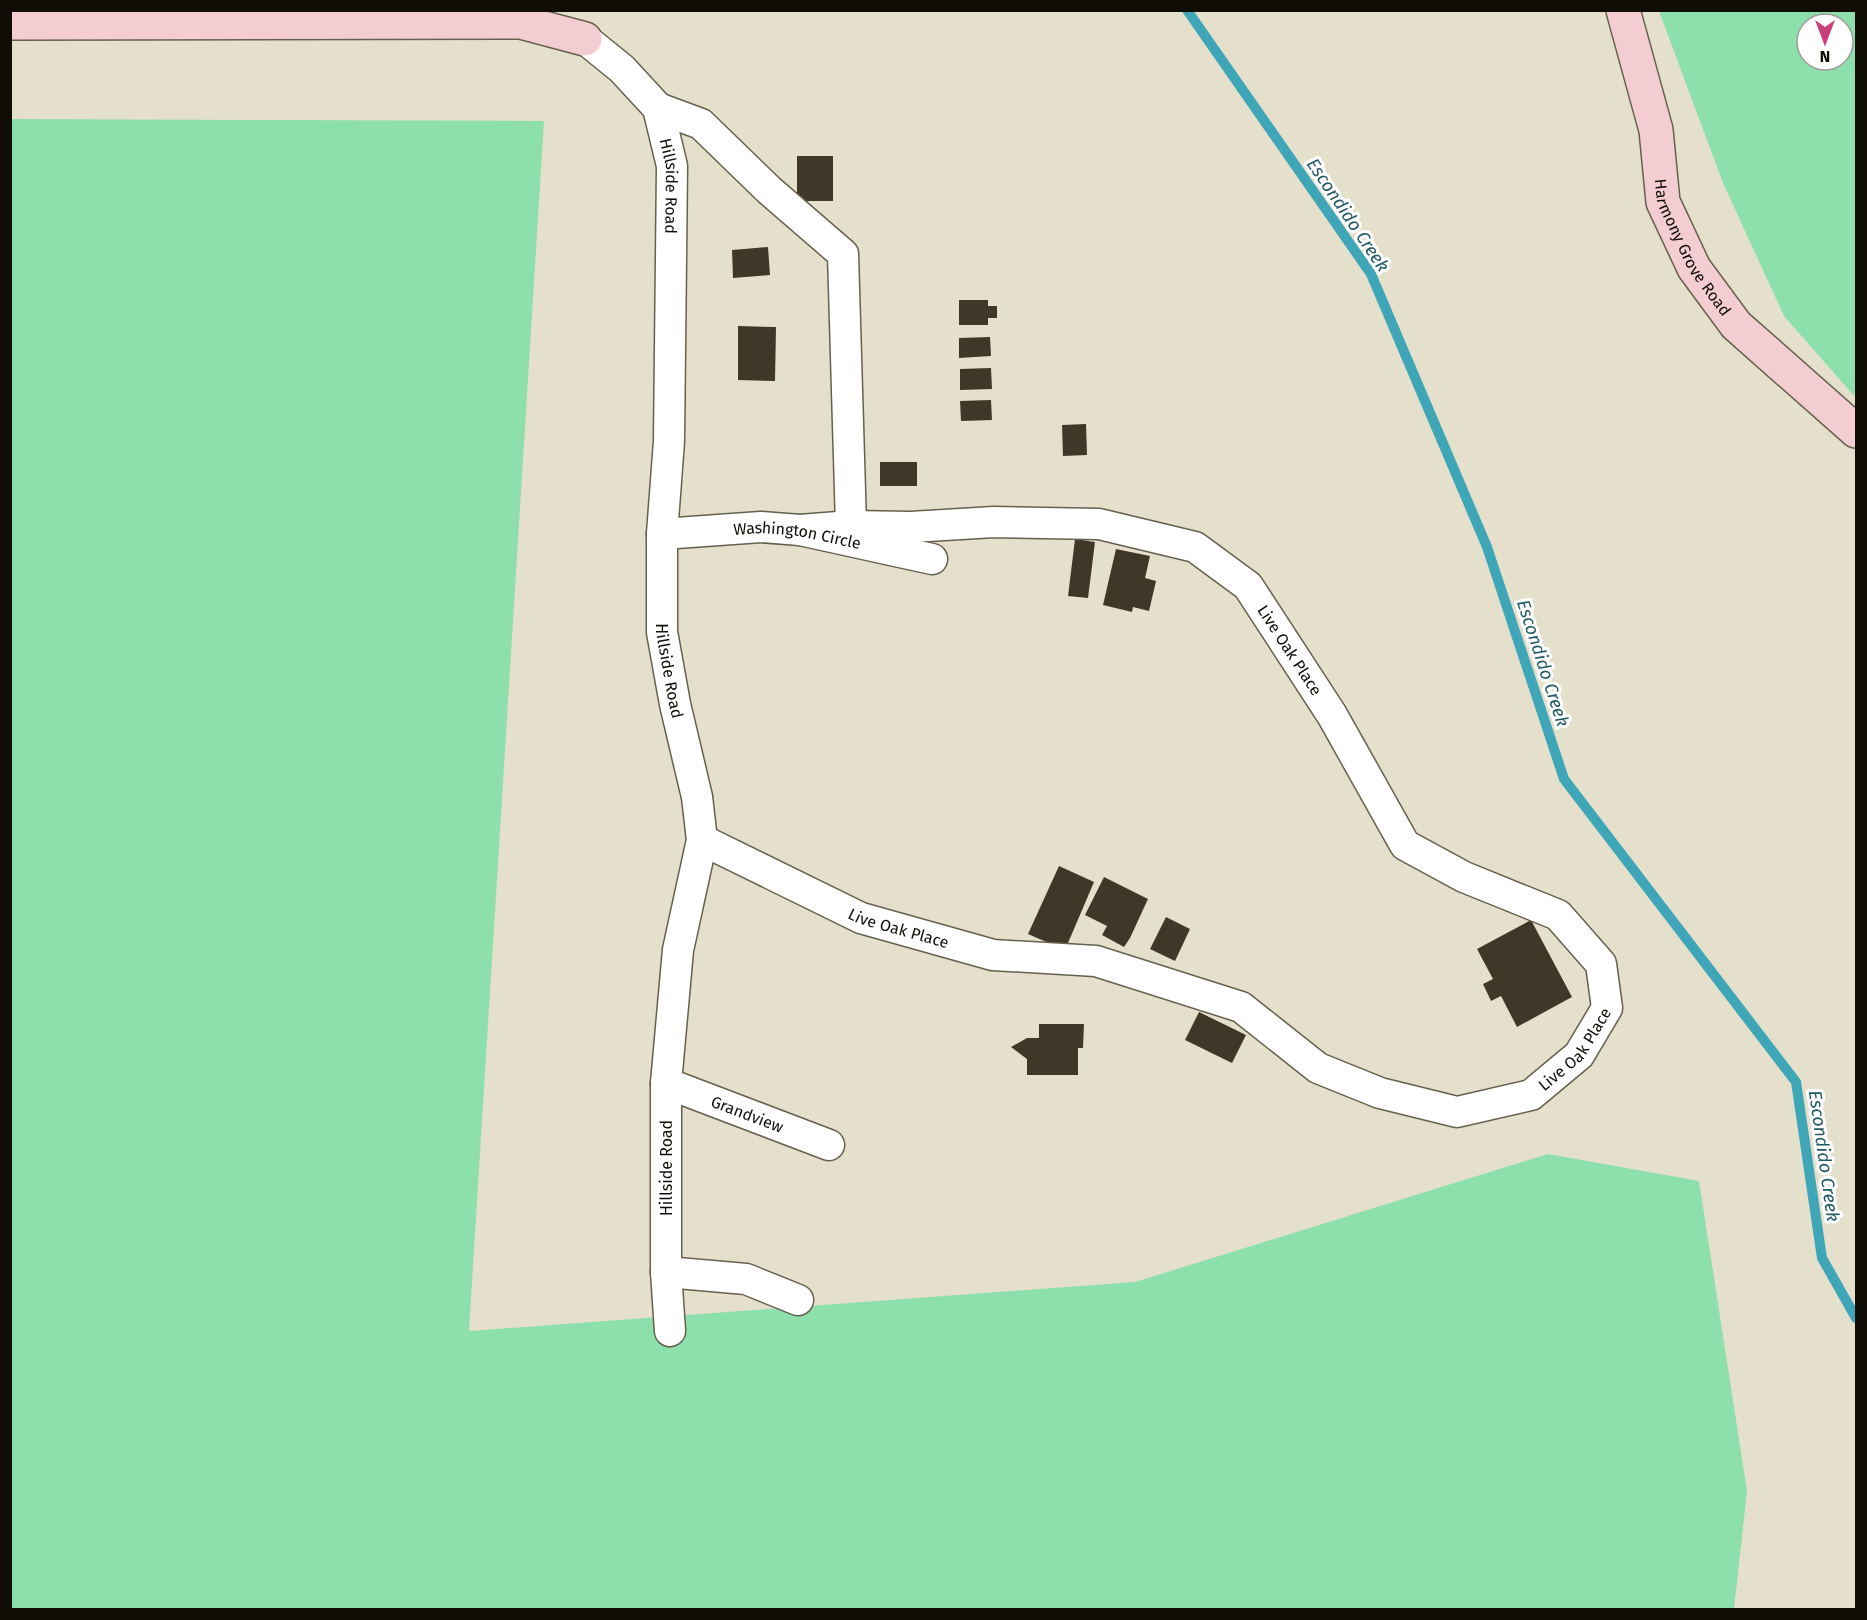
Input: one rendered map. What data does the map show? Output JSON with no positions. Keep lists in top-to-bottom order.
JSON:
{
  "streets": {
    "street": [
      "Hillside Road",
      "Harmony Grove Road",
      "Washington Circle",
      "Live Oak Place",
      "Grandview"
    ]
  },
  "crossings": [
    ["Hillside Road", "Washington Circle"],
    ["Hillside Road", "Live Oak Place"],
    ["Hillside Road", "Grandview"],
    ["Washington Circle", "Live Oak Place"]
  ],
  "water": ["Escondido Creek"],
  "north": "bottom"
}
